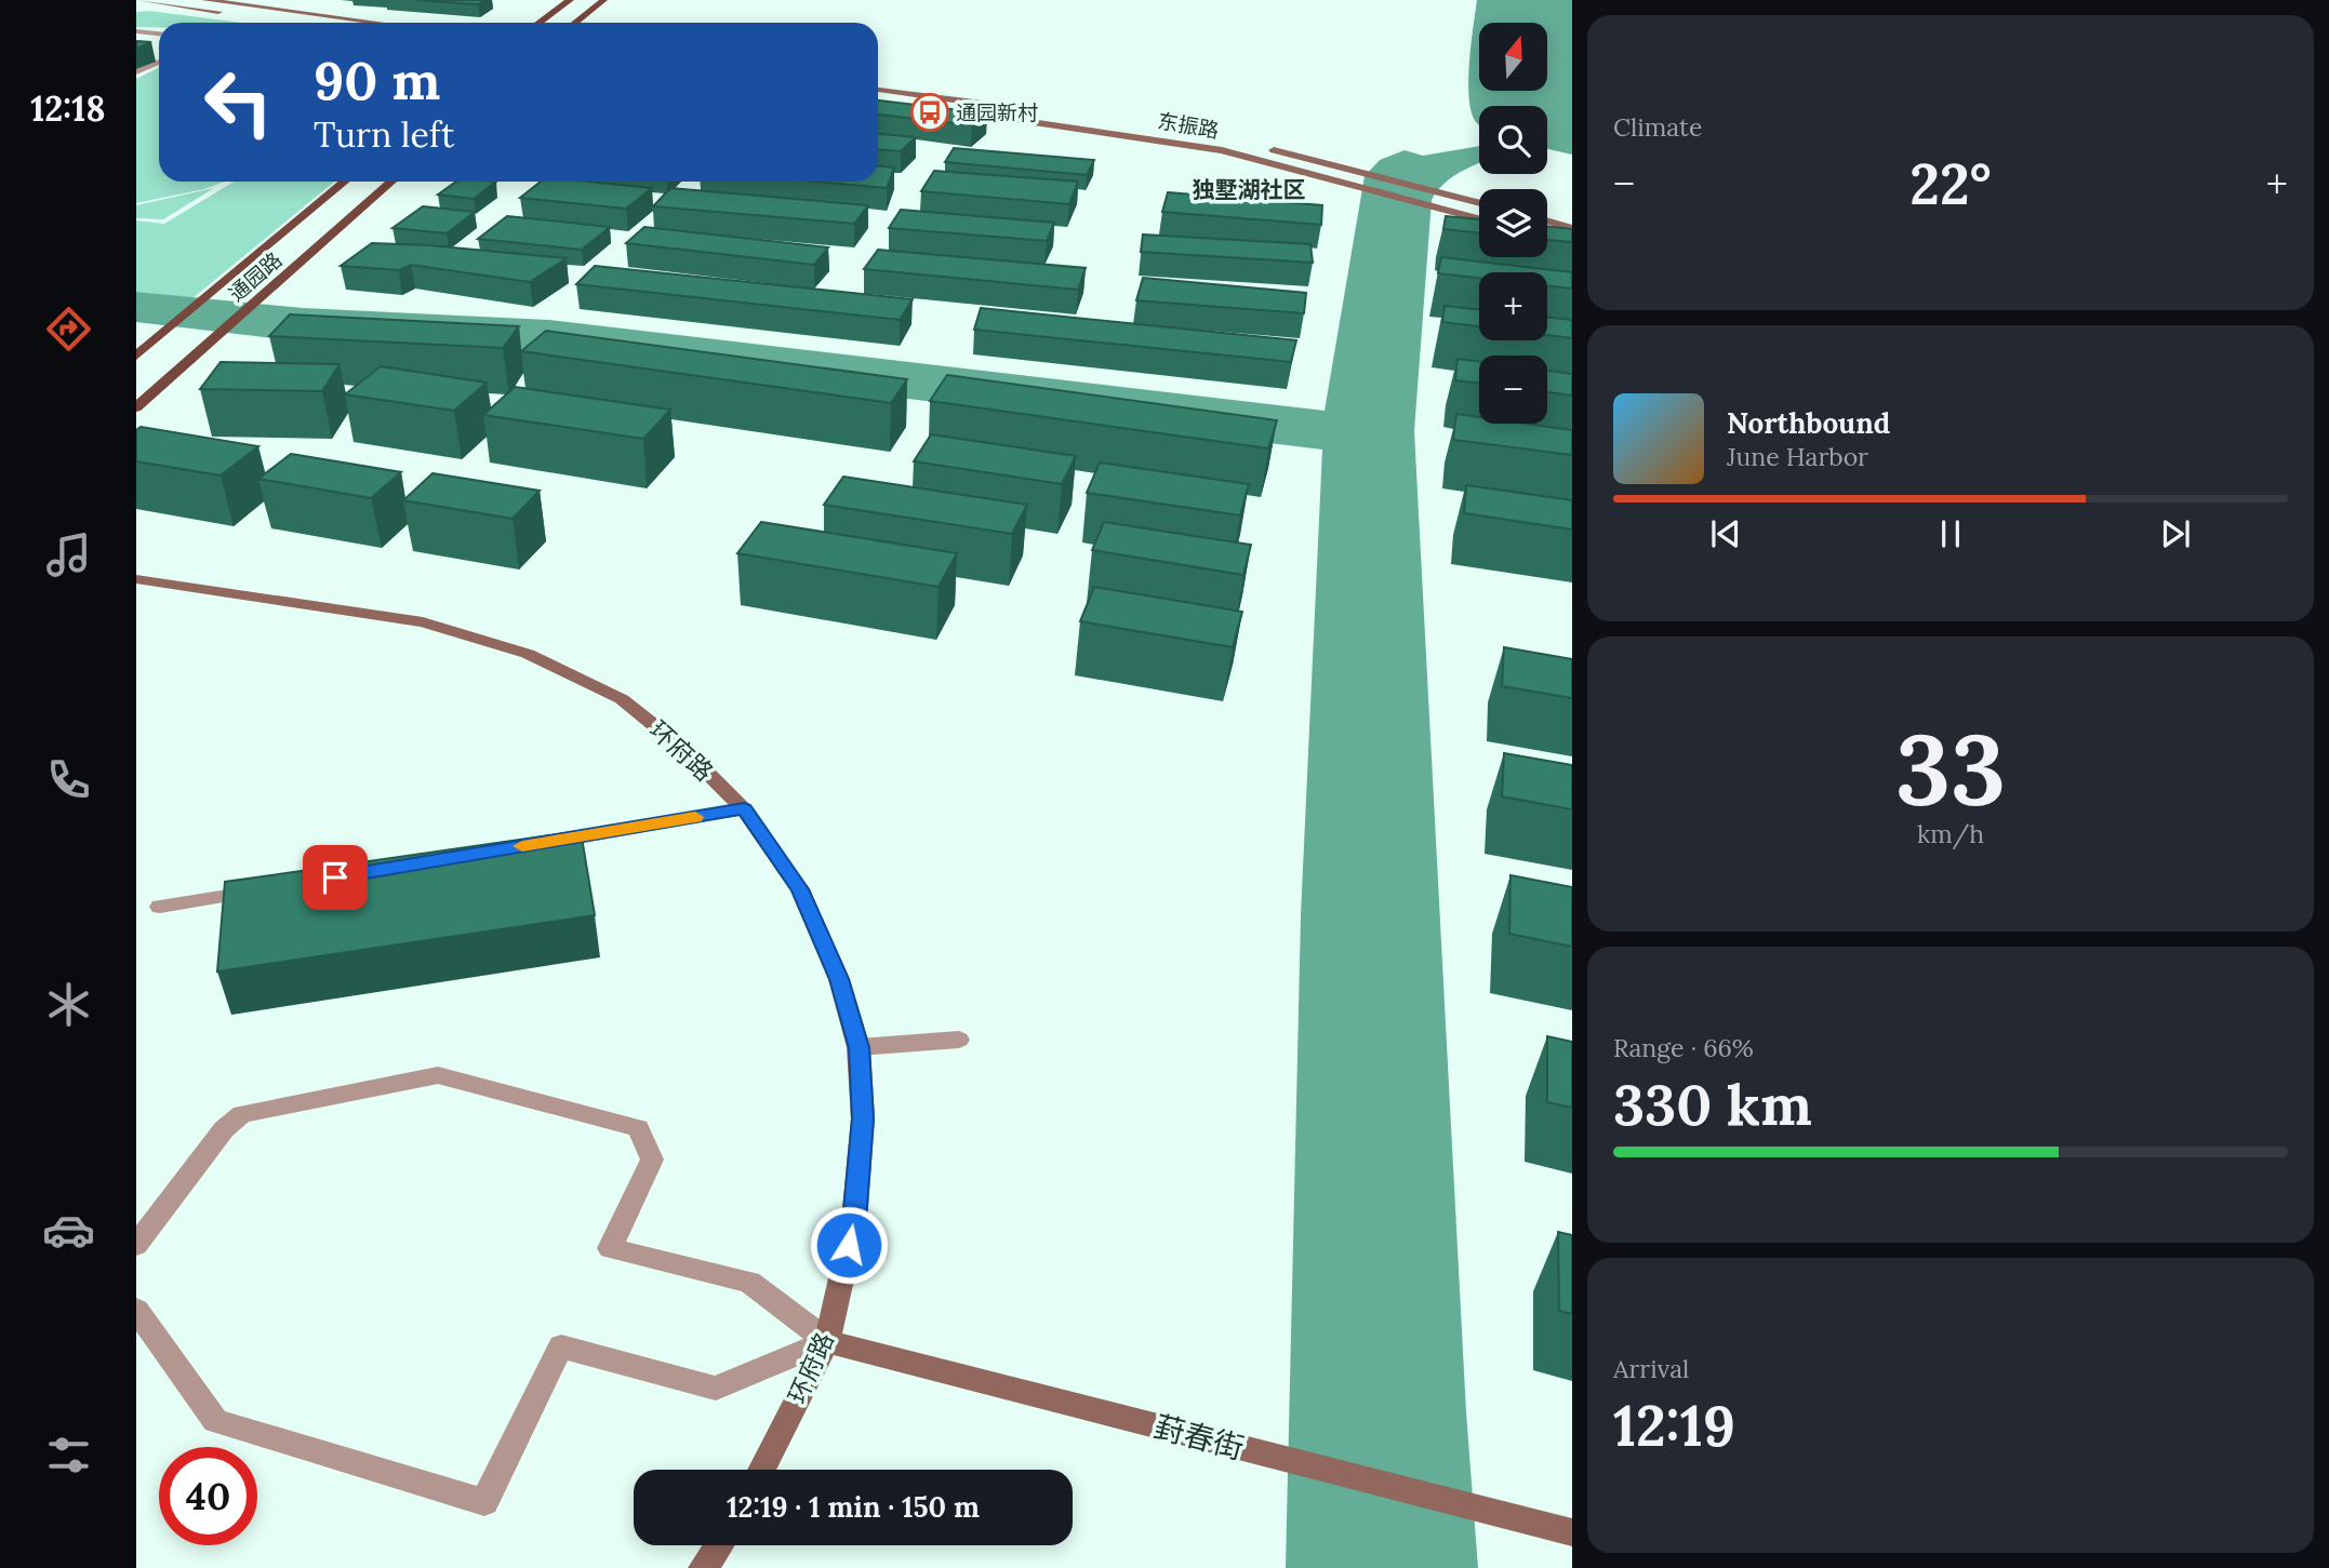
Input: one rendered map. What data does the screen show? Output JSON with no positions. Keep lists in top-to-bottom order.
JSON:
{
  "streets": {
    "main road": [
      "东振路",
      "通园路",
      "环府路",
      "葑春街"
    ]
  },
  "crossings": [
    ["环府路", "葑春街"]
  ],
  "districts": ["独墅湖社区"],
  "places": {
    "bus stop": ["通园新村"]
  },
  "north": "top",
  "page": {
    "tabs": "12:18",
    "tile": [
      "Climate",
      ["33", "km/h"],
      ["Range · 66%", "330 km"],
      ["Arrival", "12:19"]
    ],
    "map_buttons": ["+", "−"],
    "turn": ["90 m", "Turn left"],
    "heat": ["−", "22°", "+"],
    "song": ["Northbound", "June Harbor"],
    "limit": "40",
    "trip": "12:19 · 1 min · 150 m"
  }
}
